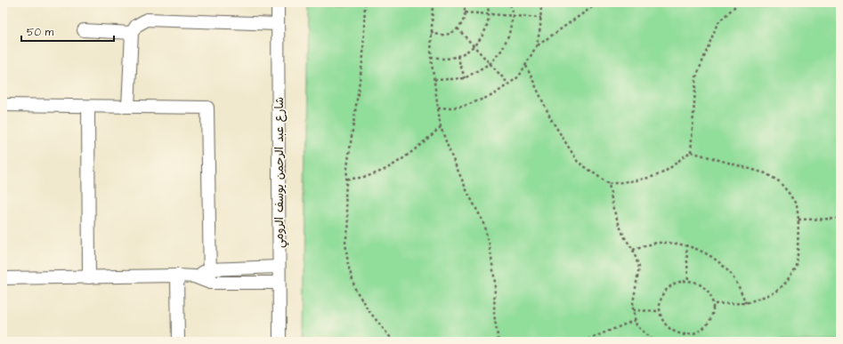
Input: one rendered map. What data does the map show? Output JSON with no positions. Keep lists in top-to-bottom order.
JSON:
{
  "streets": {
    "street": ["شارع عبد الرحمن يوسف الرومي"]
  },
  "scale_bar": "50 m"
}
